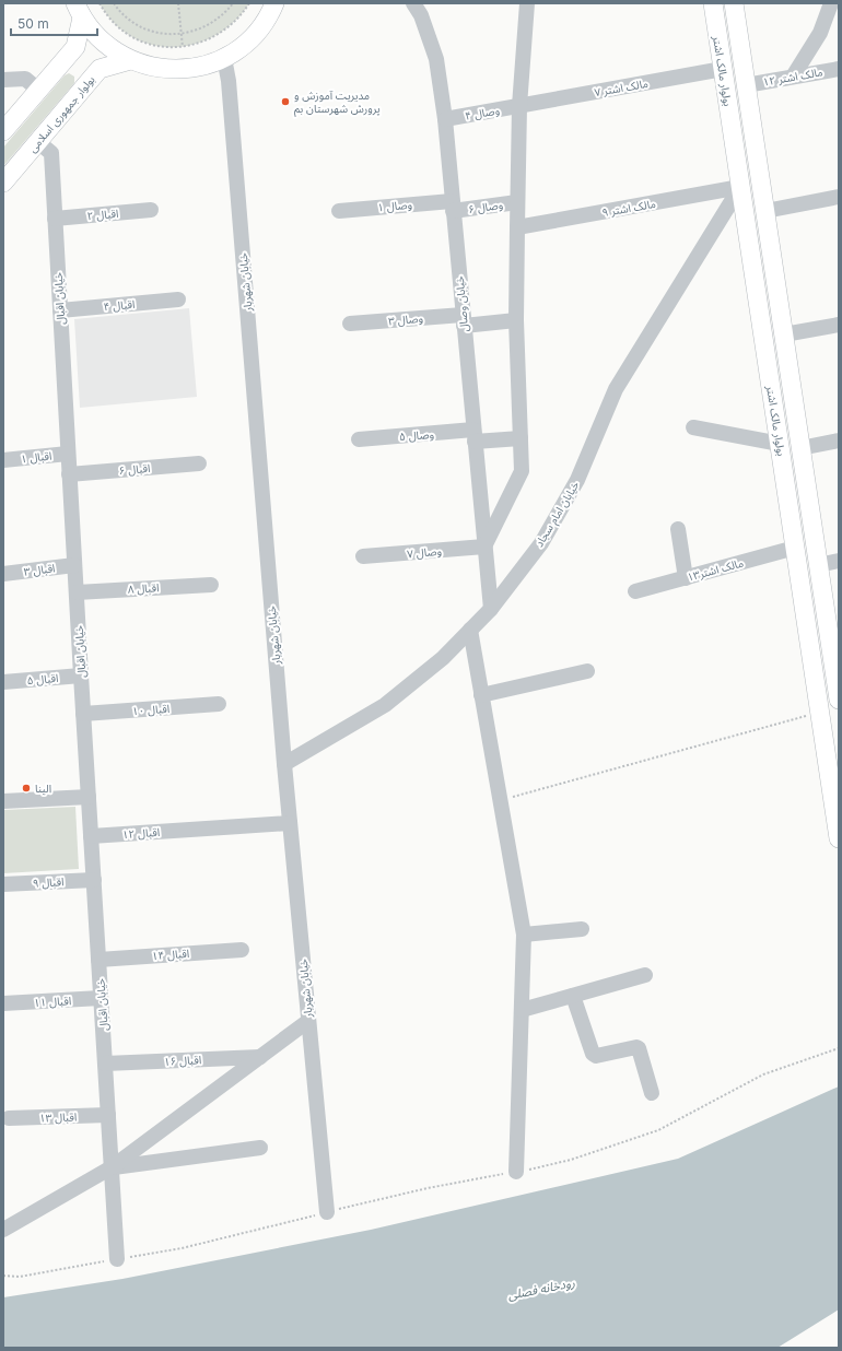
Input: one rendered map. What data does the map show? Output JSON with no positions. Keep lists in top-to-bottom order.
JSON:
{
  "streets": {
    "main road": ["بولوار مالک اشتر", "بولوار جمهوری اسلامی"],
    "street": [
      "مالک اشتر ۱۲",
      "مالک اشتر ۷",
      "وصال ۴",
      "وصال ۱",
      "وصال ۶",
      "مالک اشتر ۹",
      "اقبال ۲",
      "خیابان شهریار",
      "خیابان اقبال",
      "خیابان وصال",
      "اقبال ۴",
      "وصال ۳",
      "وصال ۵",
      "اقبال ۱",
      "اقبال ۶",
      "خیابان امام سجاد",
      "وصال ۷",
      "اقبال ۳",
      "مالک اشتر۱۳",
      "اقبال ۸",
      "اقبال ۵",
      "اقبال ۱۰",
      "اقبال ۱۲",
      "اقبال ۹",
      "اقبال ۱۴",
      "اقبال ۱۱",
      "اقبال ۱۶",
      "اقبال ۱۳"
    ]
  },
  "crossings": [
    ["بولوار مالک اشتر", "مالک اشتر ۱۲"],
    ["بولوار مالک اشتر", "مالک اشتر ۷"],
    ["بولوار مالک اشتر", "مالک اشتر ۹"],
    ["بولوار مالک اشتر", "خیابان امام سجاد"],
    ["بولوار مالک اشتر", "مالک اشتر۱۳"],
    ["مالک اشتر ۷", "وصال ۴"],
    ["وصال ۴", "خیابان وصال"],
    ["بولوار جمهوری اسلامی", "خیابان اقبال"],
    ["وصال ۱", "وصال ۶"],
    ["وصال ۱", "خیابان وصال"],
    ["وصال ۶", "خیابان وصال"],
    ["مالک اشتر ۹", "خیابان امام سجاد"],
    ["اقبال ۲", "خیابان اقبال"],
    ["خیابان شهریار", "خیابان امام سجاد"],
    ["خیابان شهریار", "اقبال ۱۲"],
    ["خیابان اقبال", "اقبال ۴"],
    ["خیابان اقبال", "اقبال ۱"],
    ["خیابان اقبال", "اقبال ۶"],
    ["خیابان اقبال", "اقبال ۳"],
    ["خیابان اقبال", "اقبال ۸"],
    ["خیابان اقبال", "اقبال ۵"],
    ["خیابان اقبال", "اقبال ۱۰"],
    ["خیابان اقبال", "اقبال ۱۲"],
    ["خیابان اقبال", "اقبال ۹"],
    ["خیابان اقبال", "اقبال ۱۴"],
    ["خیابان اقبال", "اقبال ۱۱"],
    ["خیابان اقبال", "اقبال ۱۶"],
    ["خیابان اقبال", "اقبال ۱۳"],
    ["خیابان وصال", "وصال ۳"],
    ["خیابان وصال", "وصال ۵"],
    ["خیابان وصال", "خیابان امام سجاد"],
    ["خیابان وصال", "وصال ۷"]
  ],
  "water": ["رودخانه فصلی"],
  "places": ["مدیریت آموزش و پرورش شهرستان بم", "الینا"],
  "scale_bar": "50 m"
}
